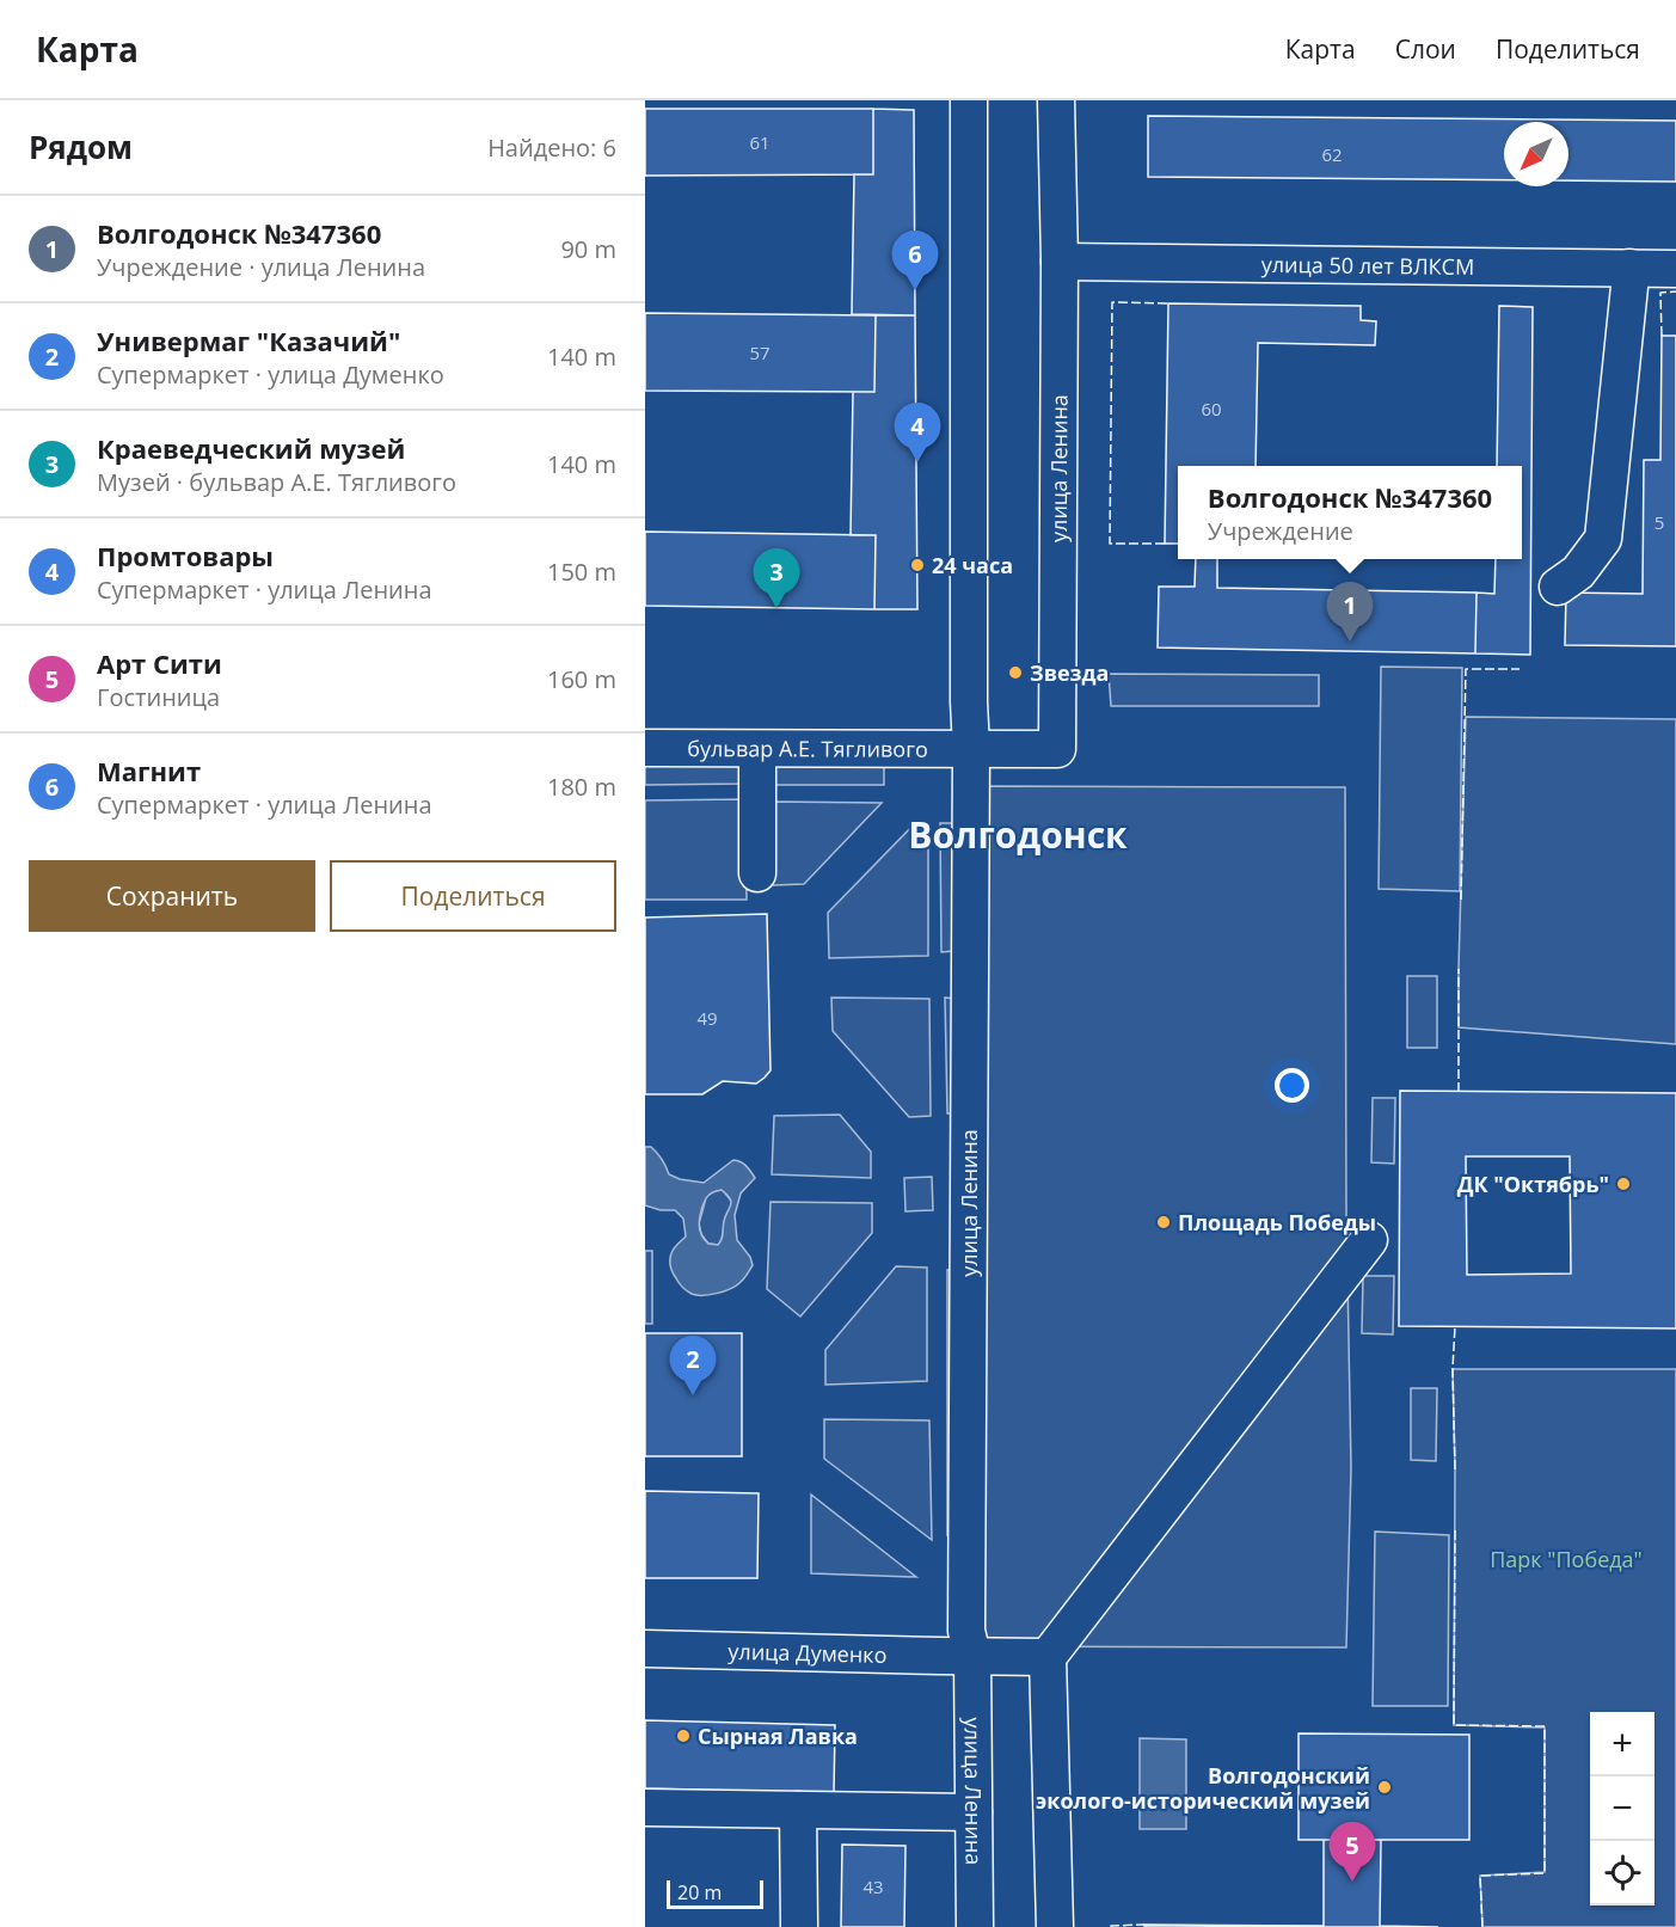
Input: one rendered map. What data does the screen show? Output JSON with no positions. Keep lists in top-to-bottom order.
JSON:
{
  "streets": {
    "street": [
      "улица 50 лет ВЛКСМ",
      "улица Ленина",
      "бульвар А.Е. Тягливого",
      "улица Думенко"
    ]
  },
  "crossings": [
    ["улица 50 лет ВЛКСМ", "улица Ленина"],
    ["улица Ленина", "бульвар А.Е. Тягливого"],
    ["улица Ленина", "улица Думенко"]
  ],
  "districts": ["Волгодонск"],
  "parks": ["Парк \"Победа\""],
  "places": [
    "24 часа",
    "Звезда",
    "ДК \"Октябрь\"",
    "Площадь Победы",
    "Сырная Лавка",
    "Волгодонский эколого-исторический музей"
  ],
  "house_numbers": [
    "61",
    "62",
    "57",
    "60",
    "5",
    "49",
    "43"
  ],
  "scale_bar": "20 m",
  "north": "bottom left",
  "page": {
    "header": "Карта",
    "nav": ["Карта", "Слои", "Поделиться"],
    "heading": ["Рядом", "Найдено: 6"],
    "list": [
      {
        "mark": "1",
        "name": "Волгодонск №347360",
        "note": "Учреждение · улица Ленина",
        "value": "90 m"
      },
      {
        "mark": "2",
        "name": "Универмаг \"Казачий\"",
        "note": "Супермаркет · улица Думенко",
        "value": "140 m"
      },
      {
        "mark": "3",
        "name": "Краеведческий музей",
        "note": "Музей · бульвар А.Е. Тягливого",
        "value": "140 m"
      },
      {
        "mark": "4",
        "name": "Промтовары",
        "note": "Супермаркет · улица Ленина",
        "value": "150 m"
      },
      {
        "mark": "5",
        "name": "Арт Сити",
        "note": "Гостиница",
        "value": "160 m"
      },
      {
        "mark": "6",
        "name": "Магнит",
        "note": "Супермаркет · улица Ленина",
        "value": "180 m"
      }
    ],
    "pins": [
      "6",
      "4",
      "3",
      "1",
      "2",
      "5"
    ],
    "popup": ["Волгодонск №347360", "Учреждение"],
    "buttons": ["Сохранить", "Поделиться"],
    "map_buttons": ["+", "−"],
    "scale": "20 m"
  }
}
